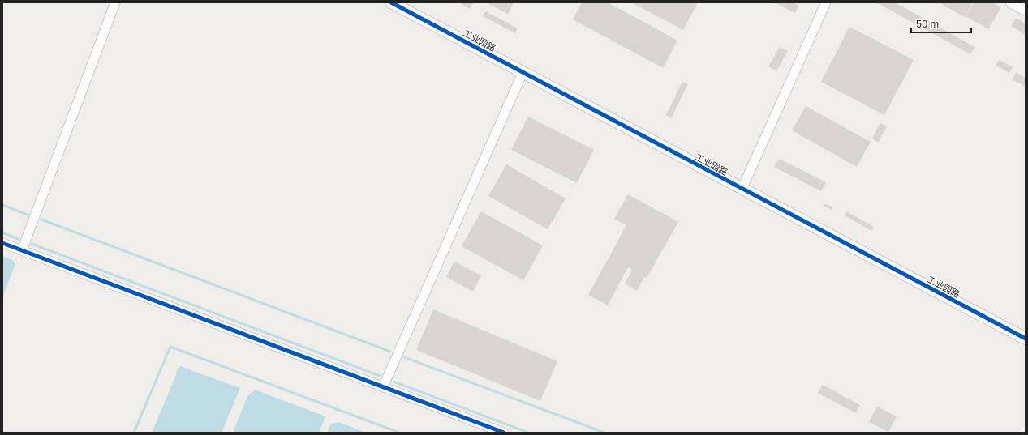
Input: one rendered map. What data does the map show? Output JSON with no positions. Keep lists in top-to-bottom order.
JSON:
{
  "streets": {
    "street": ["工业园路"]
  },
  "scale_bar": "50 m"
}
